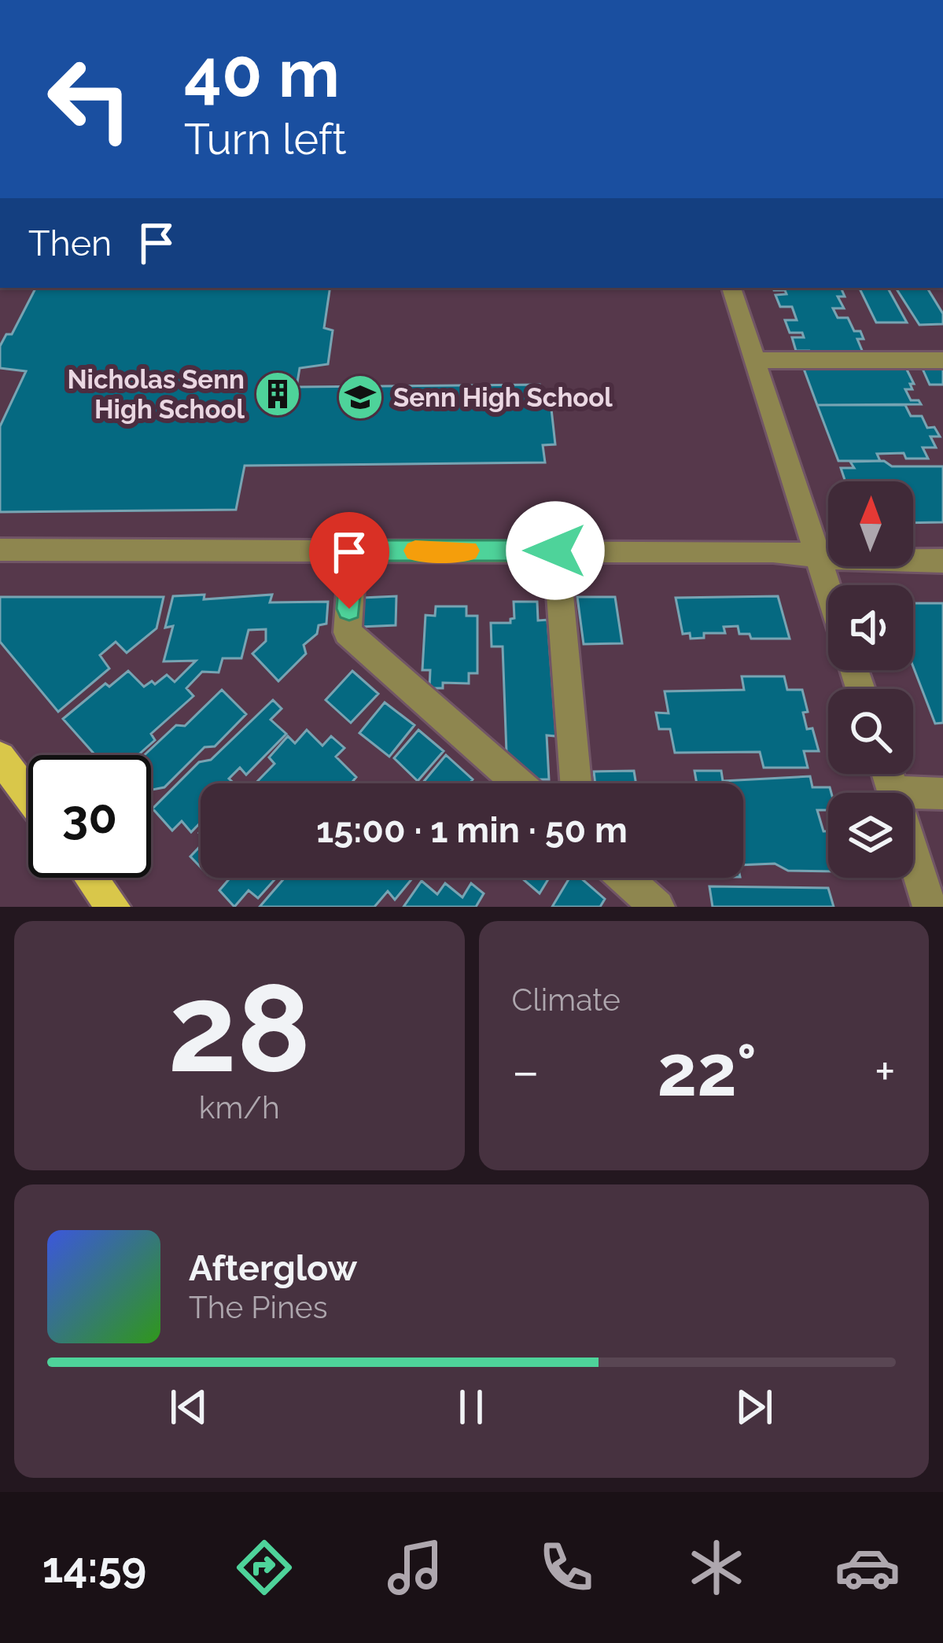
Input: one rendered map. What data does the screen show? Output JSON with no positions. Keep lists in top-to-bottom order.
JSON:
{
  "places": {
    "building": ["Nicholas Senn High School"],
    "school or university": ["Senn High School"]
  },
  "north": "top",
  "page": {
    "turn": ["40 m", "Turn left"],
    "then": "Then",
    "limit": "30",
    "trip": "15:00 · 1 min · 50 m",
    "tile": [
      ["28", "km/h"],
      "Climate"
    ],
    "heat": ["−", "22°", "+"],
    "song": ["Afterglow", "The Pines"],
    "tabs": "14:59"
  }
}
